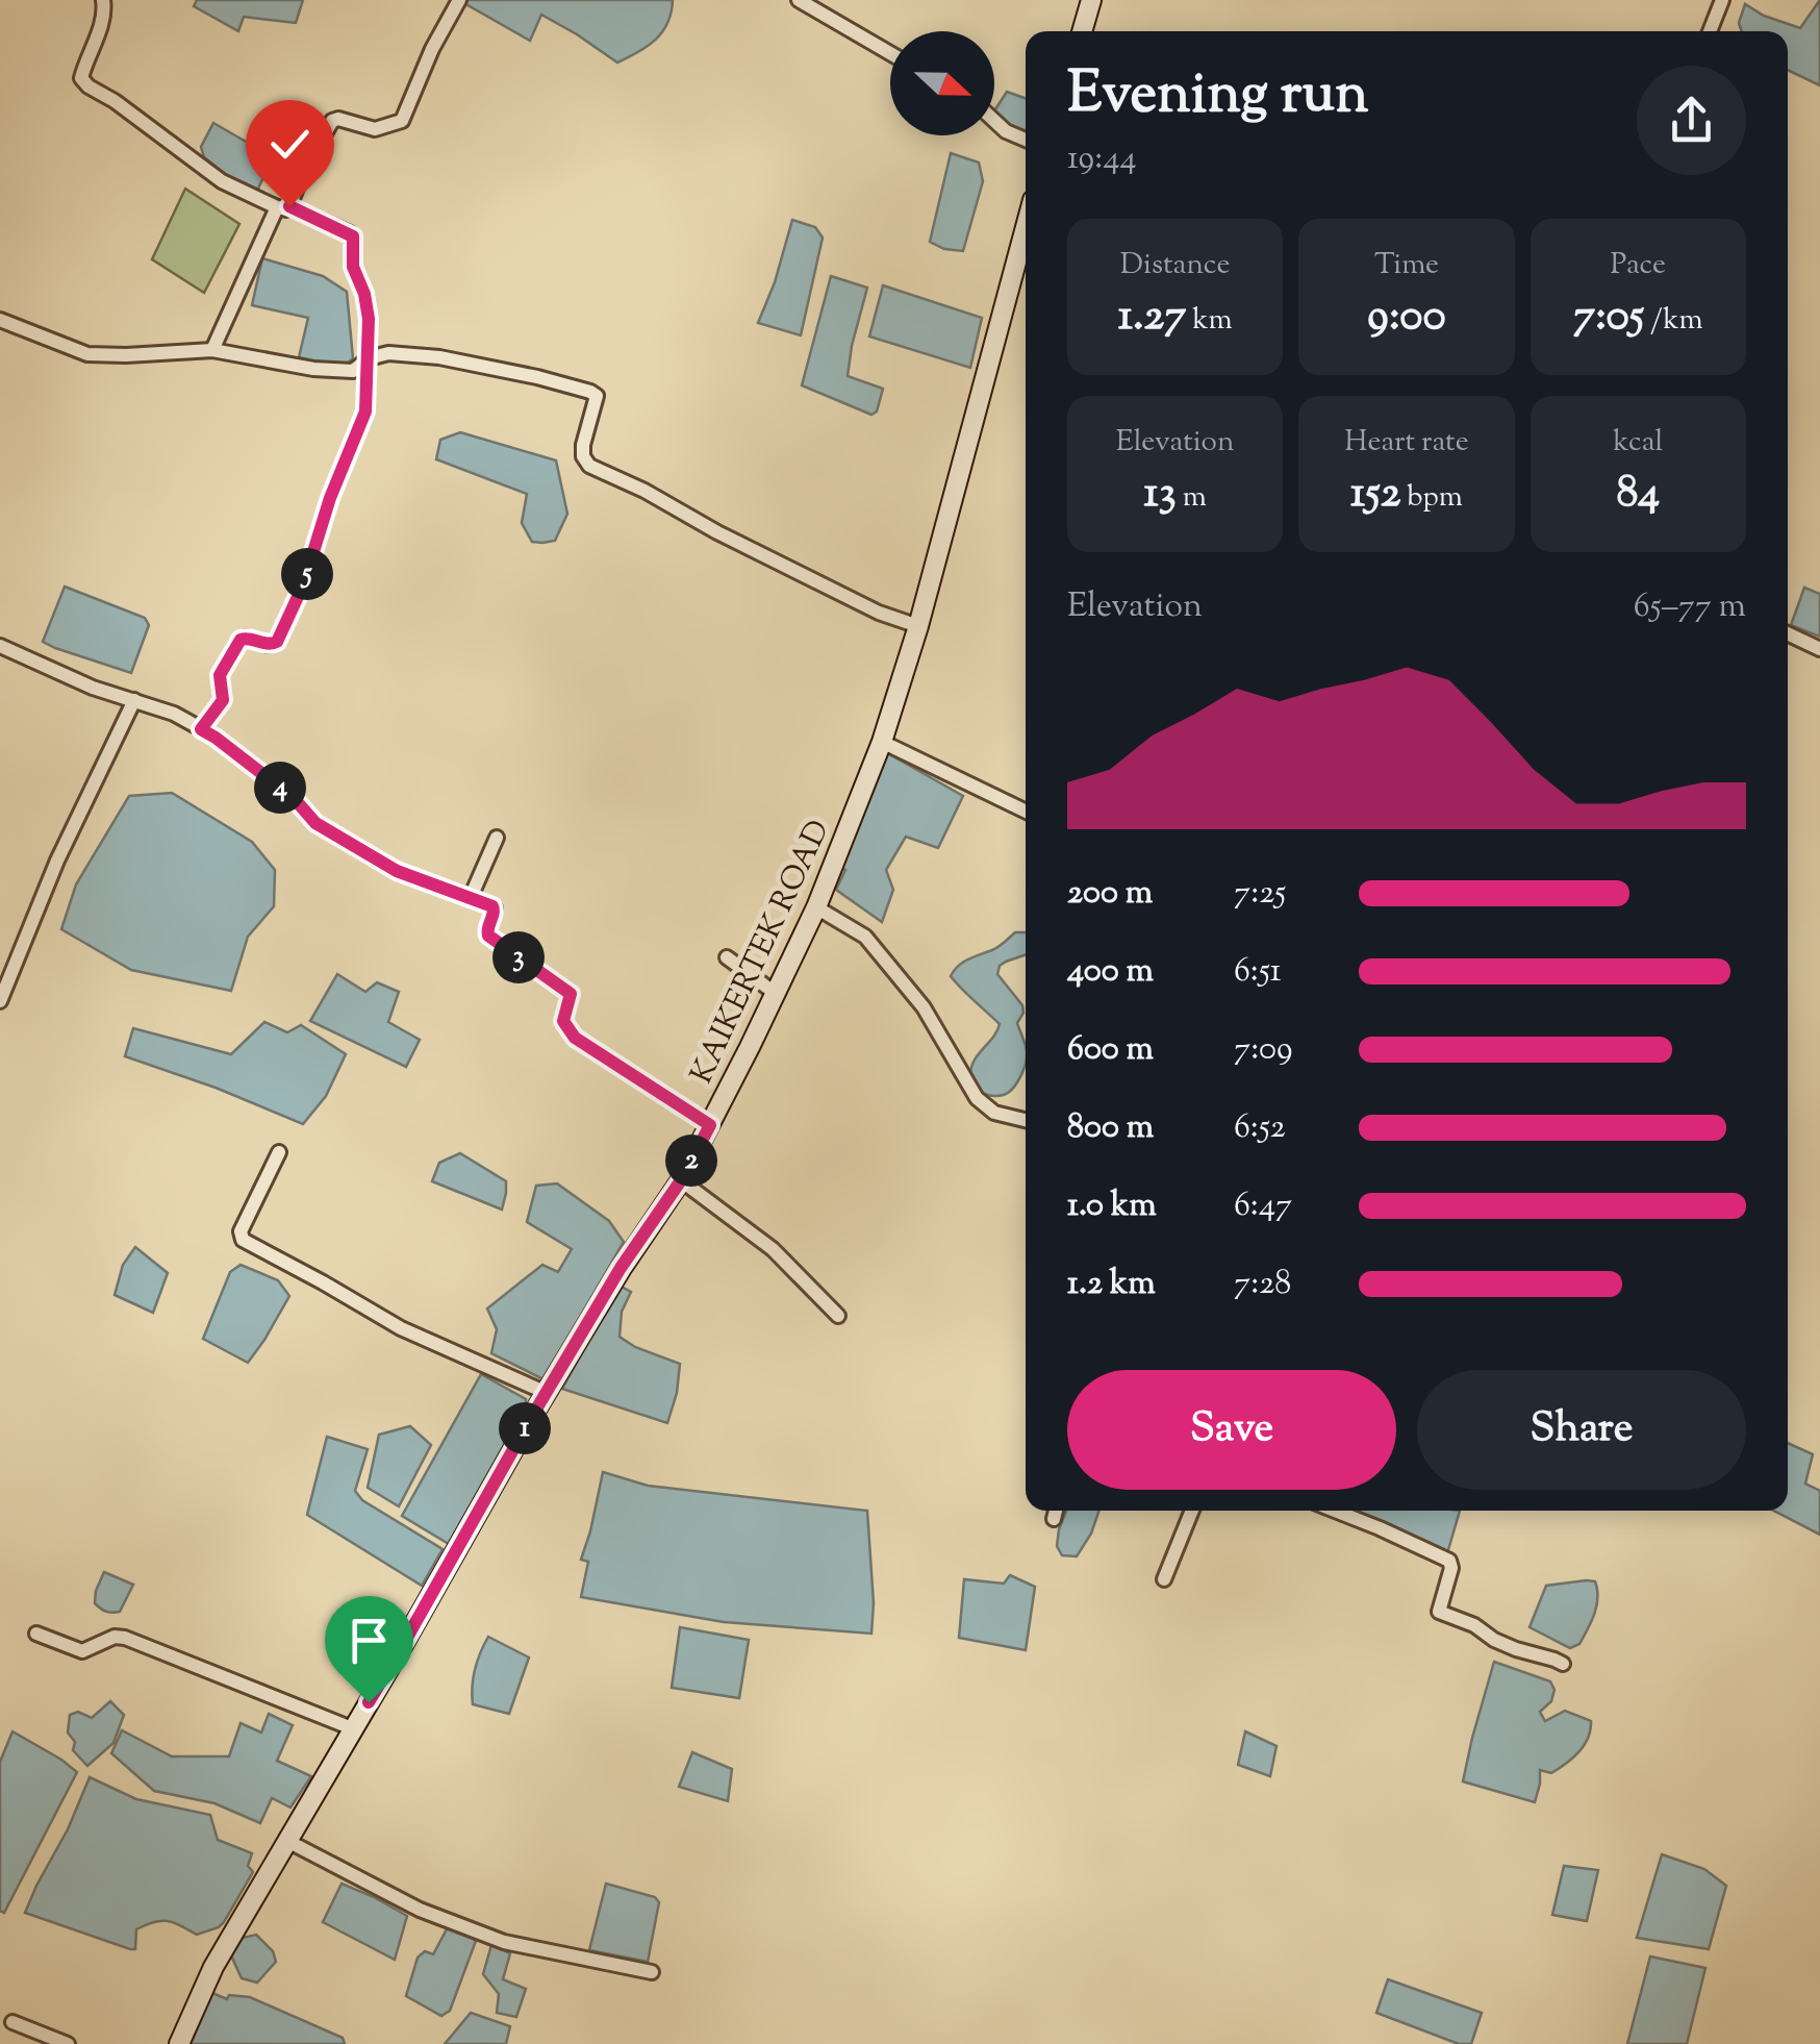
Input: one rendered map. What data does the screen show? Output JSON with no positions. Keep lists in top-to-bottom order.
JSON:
{
  "streets": {
    "main road": ["KAIKERTEK ROAD"]
  },
  "north": "right",
  "page": {
    "heading": ["Evening run", "19:44"],
    "stats": [
      ["Distance", "1.27 km"],
      ["Time", "9:00"],
      ["Pace", "7:05 /km"],
      ["Elevation", "13 m"],
      ["Heart rate", "152 bpm"],
      ["kcal", "84"]
    ],
    "pins": [
      "5",
      "4",
      "3",
      "2",
      "1"
    ],
    "chart": ["Elevation", "65–77 m"],
    "list": [
      {
        "name": "200 m",
        "note": "7:25"
      },
      {
        "name": "400 m",
        "note": "6:51"
      },
      {
        "name": "600 m",
        "note": "7:09"
      },
      {
        "name": "800 m",
        "note": "6:52"
      },
      {
        "name": "1.0 km",
        "note": "6:47"
      },
      {
        "name": "1.2 km",
        "note": "7:28"
      }
    ],
    "buttons": ["Save", "Share"]
  }
}
